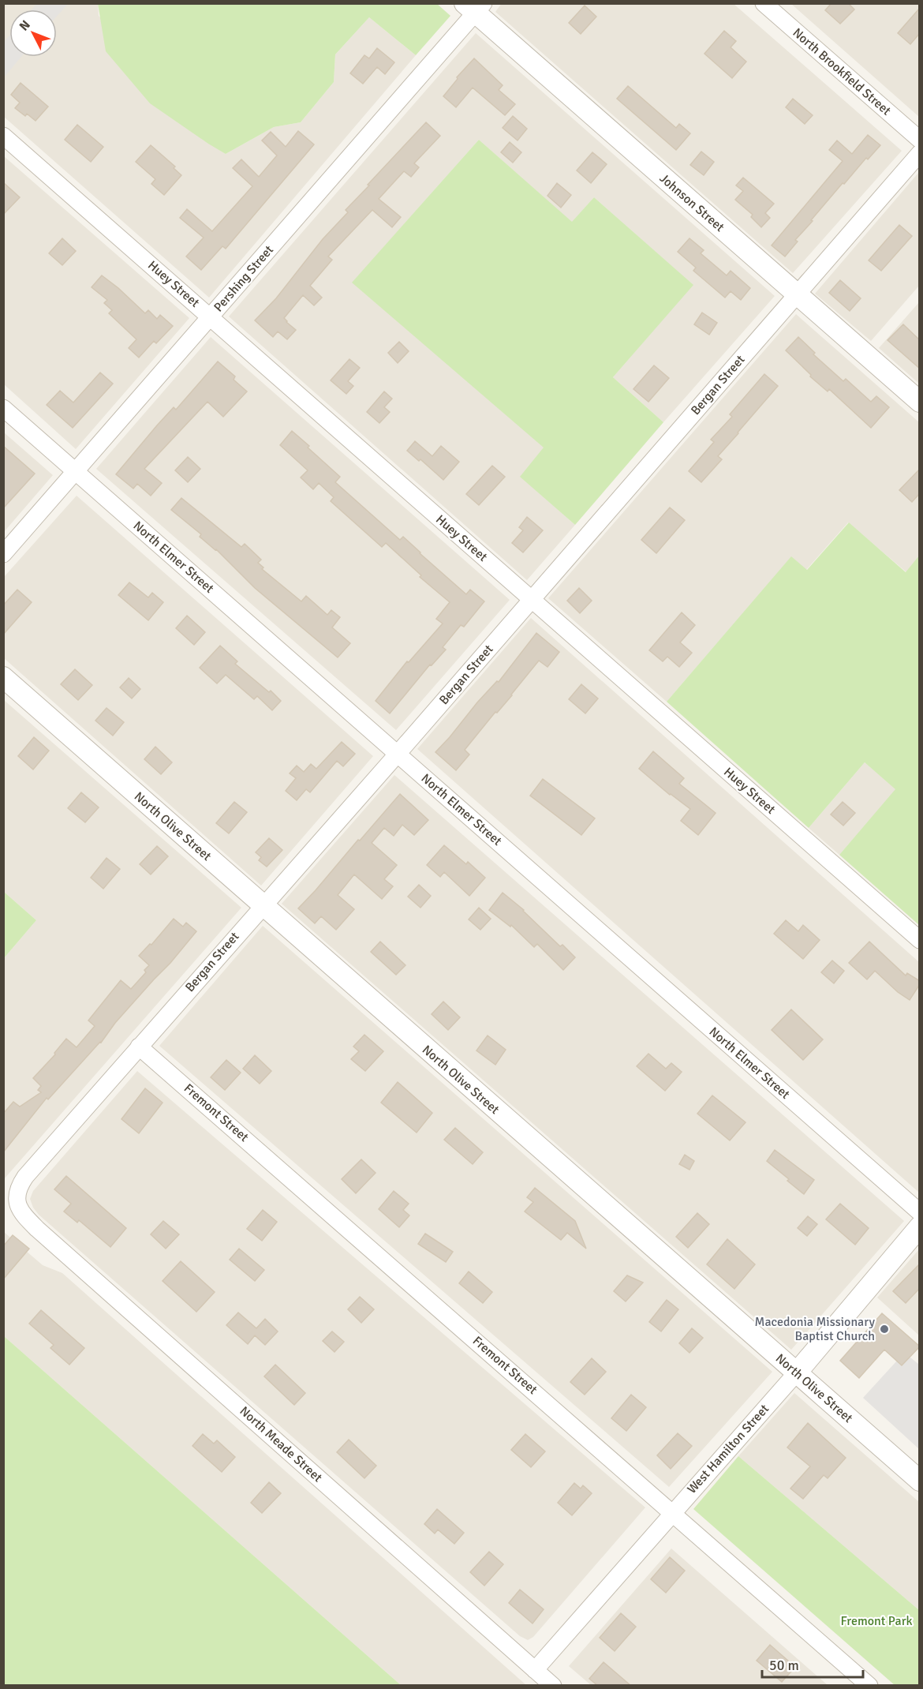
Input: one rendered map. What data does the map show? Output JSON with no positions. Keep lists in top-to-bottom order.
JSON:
{
  "streets": {
    "street": [
      "North Brookfield Street",
      "Johnson Street",
      "Pershing Street",
      "Huey Street",
      "Bergan Street",
      "North Elmer Street",
      "North Olive Street",
      "Fremont Street",
      "North Meade Street",
      "West Hamilton Street"
    ]
  },
  "crossings": [
    ["Johnson Street", "Pershing Street"],
    ["Johnson Street", "Bergan Street"],
    ["Pershing Street", "Huey Street"],
    ["Pershing Street", "North Elmer Street"],
    ["Huey Street", "Bergan Street"],
    ["Bergan Street", "North Elmer Street"],
    ["Bergan Street", "North Olive Street"],
    ["Bergan Street", "Fremont Street"],
    ["Bergan Street", "North Meade Street"],
    ["North Olive Street", "West Hamilton Street"],
    ["Fremont Street", "West Hamilton Street"],
    ["North Meade Street", "West Hamilton Street"]
  ],
  "parks": ["Fremont Park"],
  "places": ["Macedonia Missionary Baptist Church"],
  "scale_bar": "50 m",
  "north": "top left"
}
